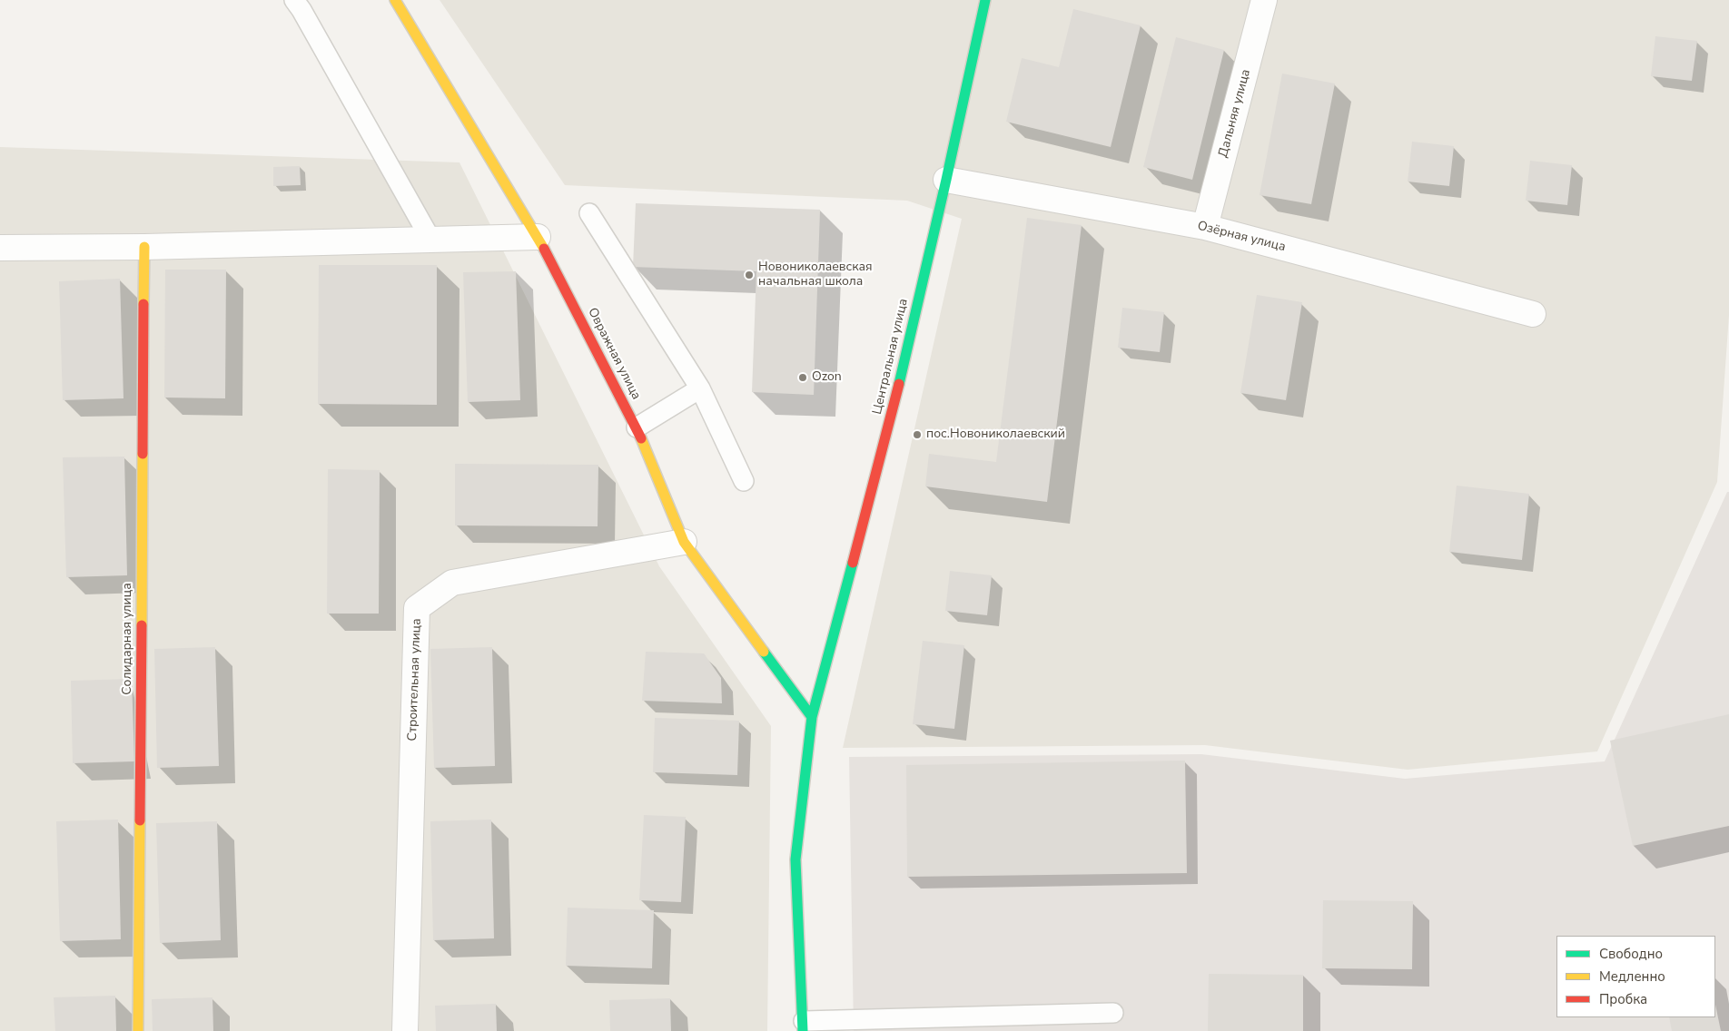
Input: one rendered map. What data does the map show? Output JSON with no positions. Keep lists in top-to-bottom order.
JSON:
{
  "streets": {
    "street": [
      "Дальняя улица",
      "Озёрная улица",
      "Овражная улица",
      "Центральная улица",
      "Солидарная улица",
      "Строительная улица"
    ]
  },
  "crossings": [
    ["Дальняя улица", "Озёрная улица"],
    ["Озёрная улица", "Центральная улица"],
    ["Овражная улица", "Центральная улица"],
    ["Овражная улица", "Строительная улица"]
  ],
  "places": ["Новониколаевская начальная школа", "Ozon", "пос.Новониколаевский"],
  "legend": ["Свободно", "Медленно", "Пробка"]
}
